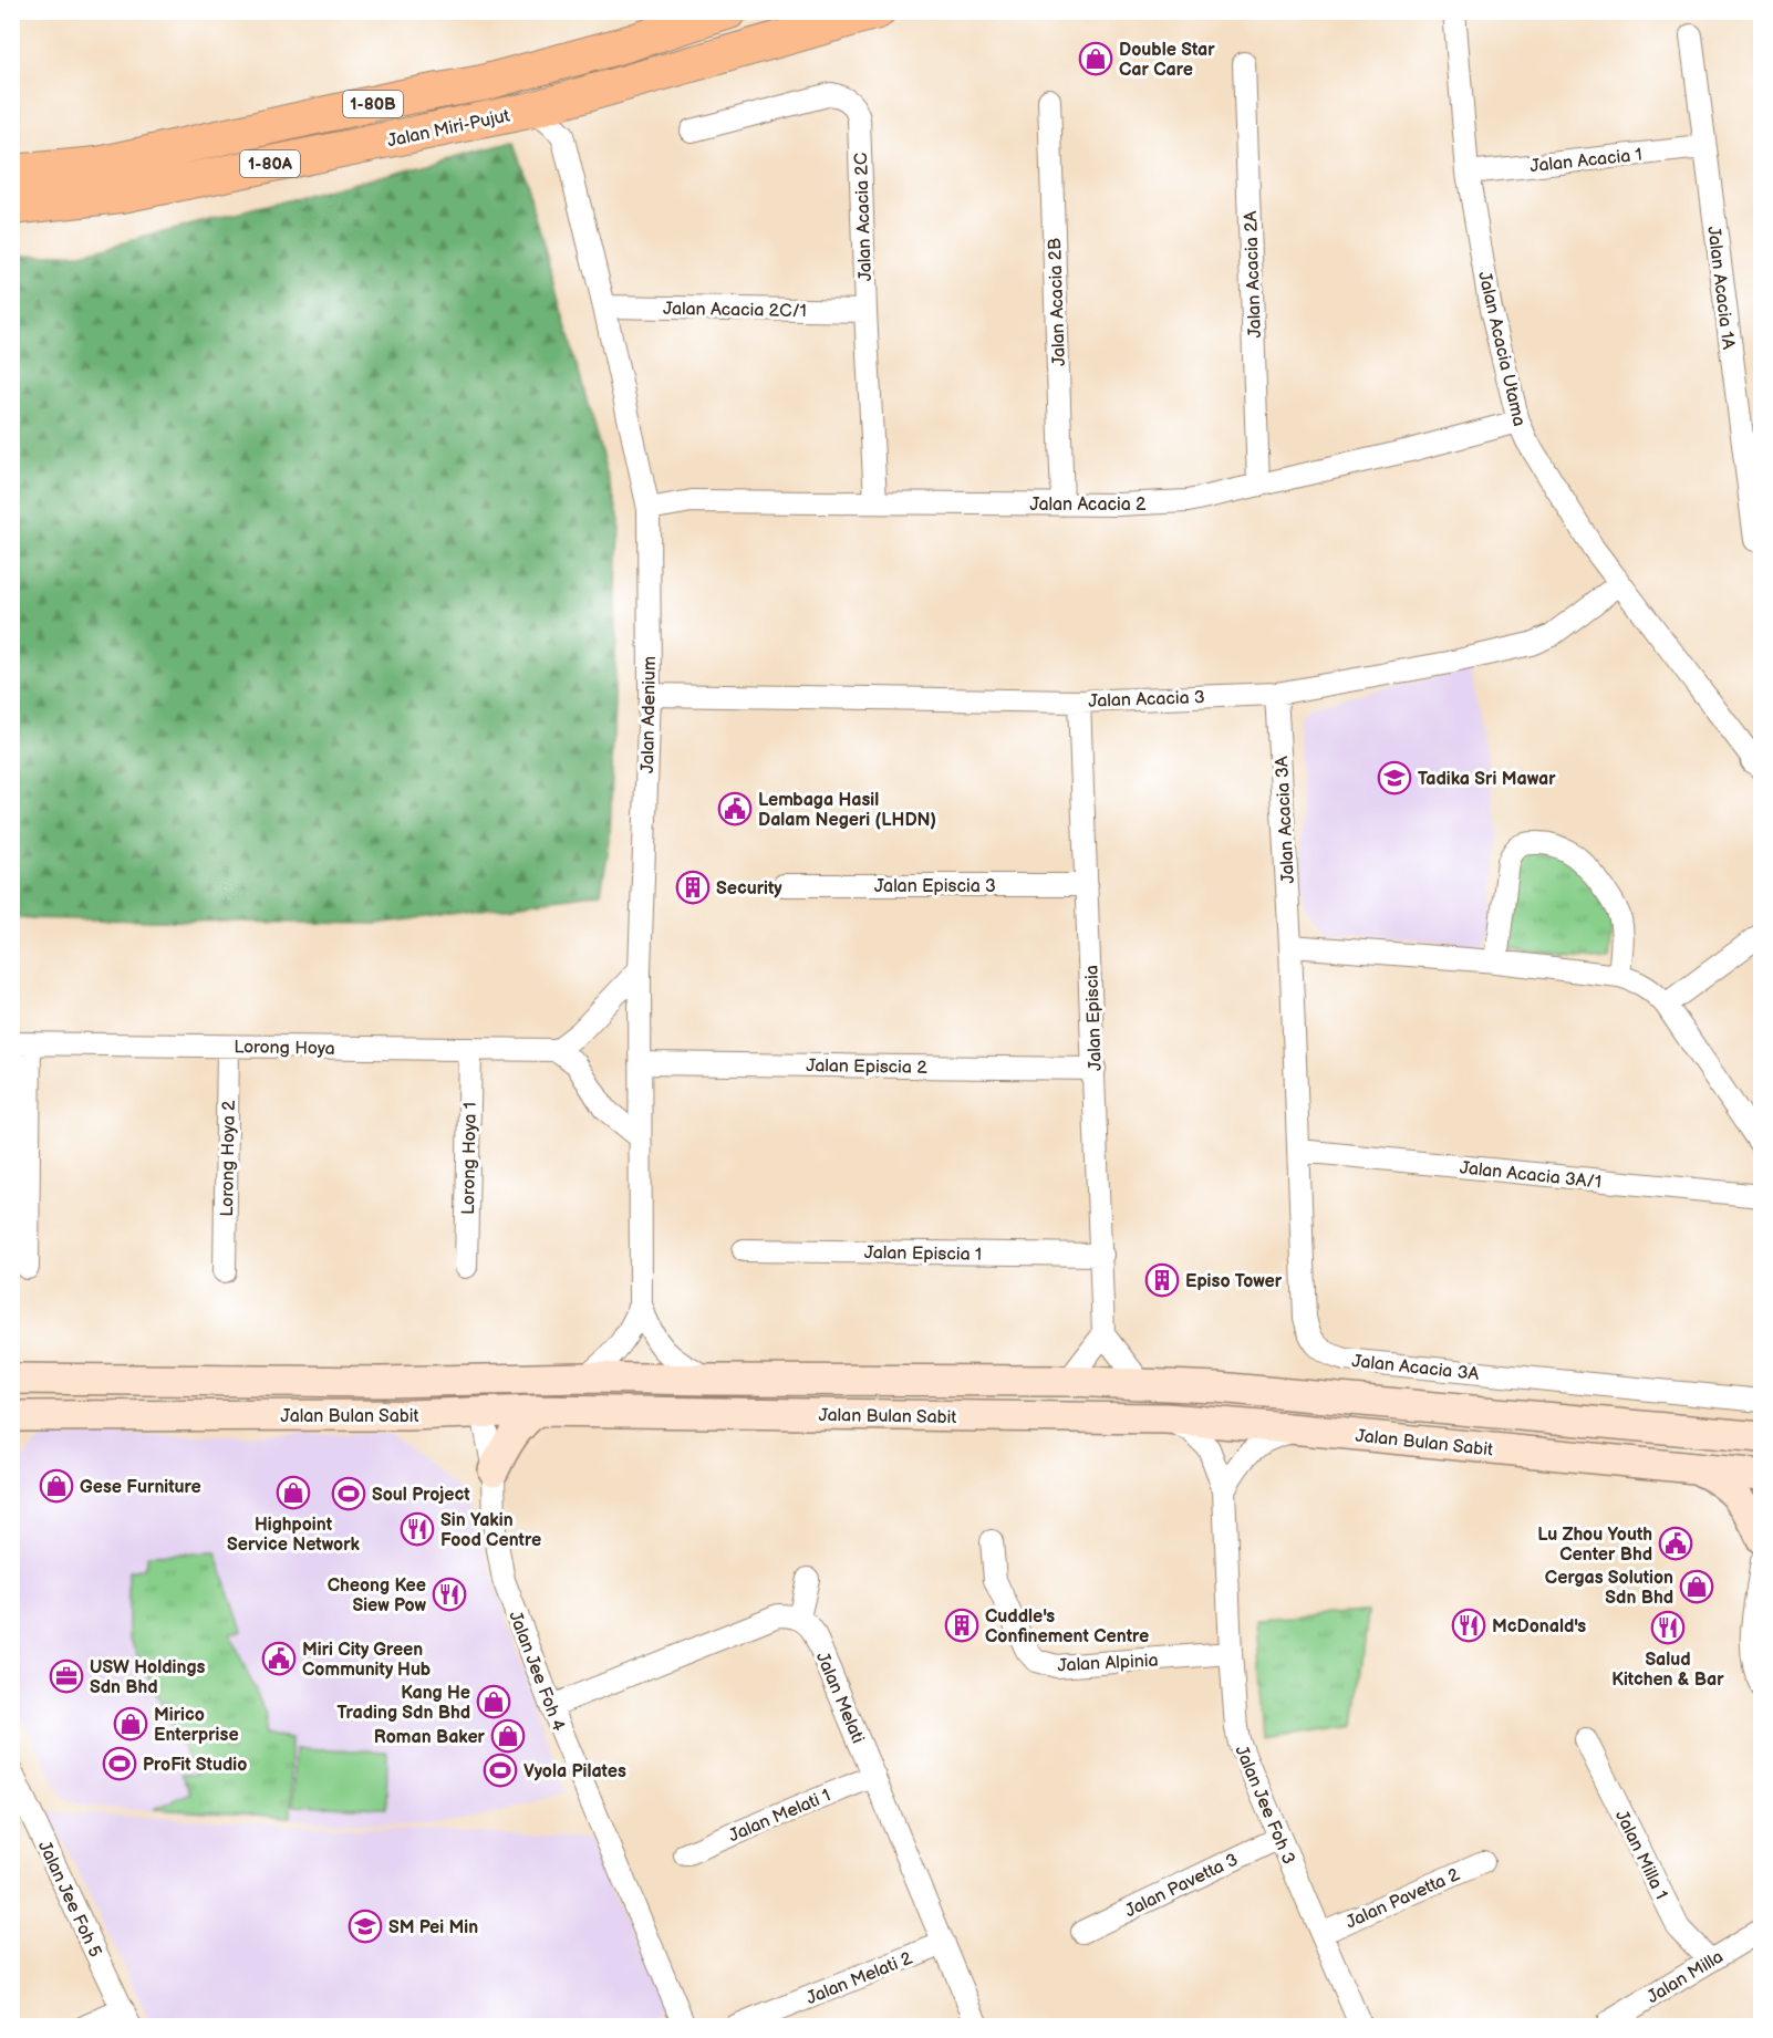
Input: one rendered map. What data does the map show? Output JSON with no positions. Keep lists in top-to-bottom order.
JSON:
{
  "streets": {
    "highway": ["1-80B", "Jalan Miri-Pujut", "1-80A"],
    "main road": ["Jalan Bulan Sabit"],
    "street": [
      "Jalan Acacia 1",
      "Jalan Acacia 2C",
      "Jalan Acacia 2A",
      "Jalan Acacia 1A",
      "Jalan Acacia 2B",
      "Jalan Acacia 2C/1",
      "Jalan Acacia Utama",
      "Jalan Acacia 2",
      "Jalan Acacia 3",
      "Jalan Adenium",
      "Jalan Acacia 3A",
      "Jalan Episcia 3",
      "Jalan Episcia",
      "Lorong Hoya",
      "Jalan Episcia 2",
      "Lorong Hoya 2",
      "Lorong Hoya 1",
      "Jalan Acacia 3A/1",
      "Jalan Episcia 1",
      "Jalan Alpinia",
      "Jalan Jee Foh 4",
      "Jalan Melati",
      "Jalan Jee Foh 3",
      "Jalan Melati 1",
      "Jalan Milla 1",
      "Jalan Pavetta 3",
      "Jalan Pavetta 2",
      "Jalan Jee Foh 5",
      "Jalan Milla",
      "Jalan Melati 2"
    ]
  },
  "crossings": [
    ["Jalan Acacia 1", "Jalan Acacia 1A"],
    ["Jalan Acacia 1", "Jalan Acacia Utama"],
    ["Jalan Acacia 2C", "Jalan Acacia 2C/1"],
    ["Jalan Acacia 2C", "Jalan Acacia 2"],
    ["Jalan Acacia 2A", "Jalan Acacia 2"],
    ["Jalan Acacia 2B", "Jalan Acacia 2"],
    ["Jalan Acacia 2C/1", "Jalan Adenium"],
    ["Jalan Acacia Utama", "Jalan Acacia 2"],
    ["Jalan Acacia Utama", "Jalan Acacia 3"],
    ["Jalan Acacia 2", "Jalan Adenium"],
    ["Jalan Acacia 3", "Jalan Adenium"],
    ["Jalan Acacia 3", "Jalan Acacia 3A"],
    ["Jalan Acacia 3", "Jalan Episcia"],
    ["Jalan Adenium", "Jalan Episcia 2"],
    ["Jalan Adenium", "Jalan Bulan Sabit"],
    ["Jalan Acacia 3A", "Jalan Acacia 3A/1"],
    ["Jalan Episcia 3", "Jalan Episcia"],
    ["Jalan Episcia", "Jalan Episcia 2"],
    ["Jalan Episcia", "Jalan Episcia 1"],
    ["Lorong Hoya", "Lorong Hoya 2"],
    ["Lorong Hoya", "Lorong Hoya 1"],
    ["Jalan Bulan Sabit", "Jalan Jee Foh 4"],
    ["Jalan Bulan Sabit", "Jalan Jee Foh 3"],
    ["Jalan Alpinia", "Jalan Jee Foh 3"],
    ["Jalan Melati", "Jalan Melati 1"],
    ["Jalan Melati", "Jalan Melati 2"],
    ["Jalan Jee Foh 3", "Jalan Pavetta 3"],
    ["Jalan Jee Foh 3", "Jalan Pavetta 2"],
    ["Jalan Milla 1", "Jalan Milla"]
  ],
  "places": {
    "shop": [
      "Double Star Car Care",
      "Gese Furniture",
      "Highpoint Service Network",
      "Cergas Solution Sdn Bhd",
      "Kang He Trading Sdn Bhd",
      "Mirico Enterprise",
      "Roman Baker"
    ],
    "school or university": ["Tadika Sri Mawar", "SM Pei Min"],
    "public building": ["Lembaga Hasil Dalam Negeri (LHDN)", "Lu Zhou Youth Center Bhd", "Miri City Green Community Hub"],
    "building": ["Security", "Episo Tower", "Cuddle's Confinement Centre"],
    "sports": ["Soul Project", "ProFit Studio", "Vyola Pilates"],
    "restaurant": [
      "Sin Yakin Food Centre",
      "Cheong Kee Siew Pow",
      "McDonald's",
      "Salud Kitchen & Bar"
    ],
    "office": ["USW Holdings Sdn Bhd"]
  }
}
